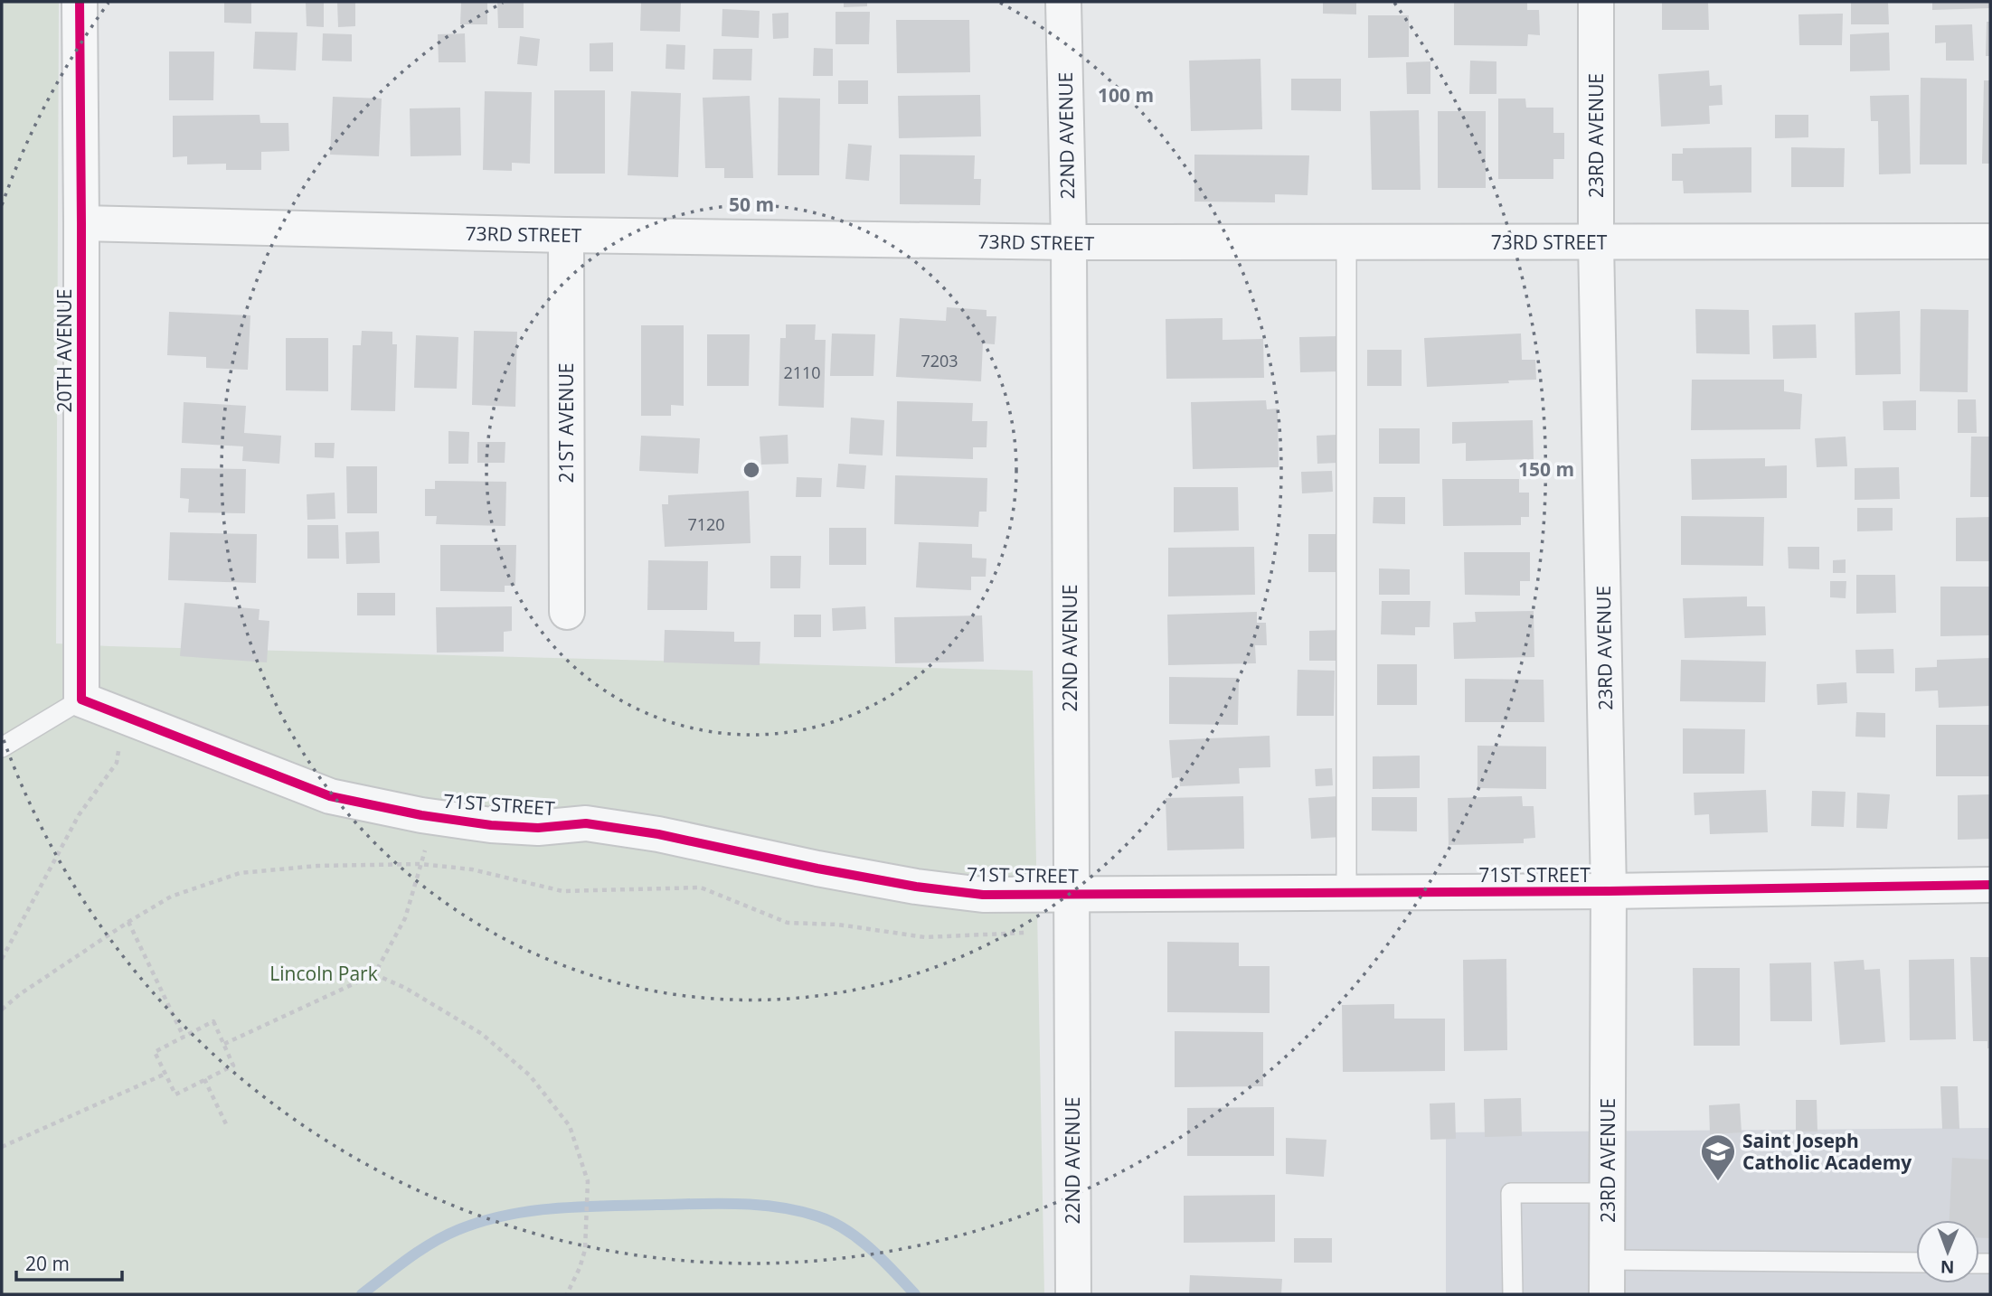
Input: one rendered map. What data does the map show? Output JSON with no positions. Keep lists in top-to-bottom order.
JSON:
{
  "streets": {
    "street": [
      "22ND AVENUE",
      "23RD AVENUE",
      "73RD STREET",
      "20TH AVENUE",
      "21ST AVENUE",
      "71ST STREET"
    ]
  },
  "crossings": [
    ["22ND AVENUE", "73RD STREET"],
    ["22ND AVENUE", "71ST STREET"],
    ["23RD AVENUE", "73RD STREET"],
    ["23RD AVENUE", "71ST STREET"],
    ["73RD STREET", "20TH AVENUE"],
    ["73RD STREET", "21ST AVENUE"],
    ["20TH AVENUE", "71ST STREET"]
  ],
  "parks": ["Lincoln Park"],
  "places": {
    "school or university": ["Saint Joseph Catholic Academy"]
  },
  "house_numbers": ["7203", "2110", "7120"],
  "scale_bar": "20 m",
  "north": "bottom",
  "rings": ["100 m", "50 m", "150 m"]
}
